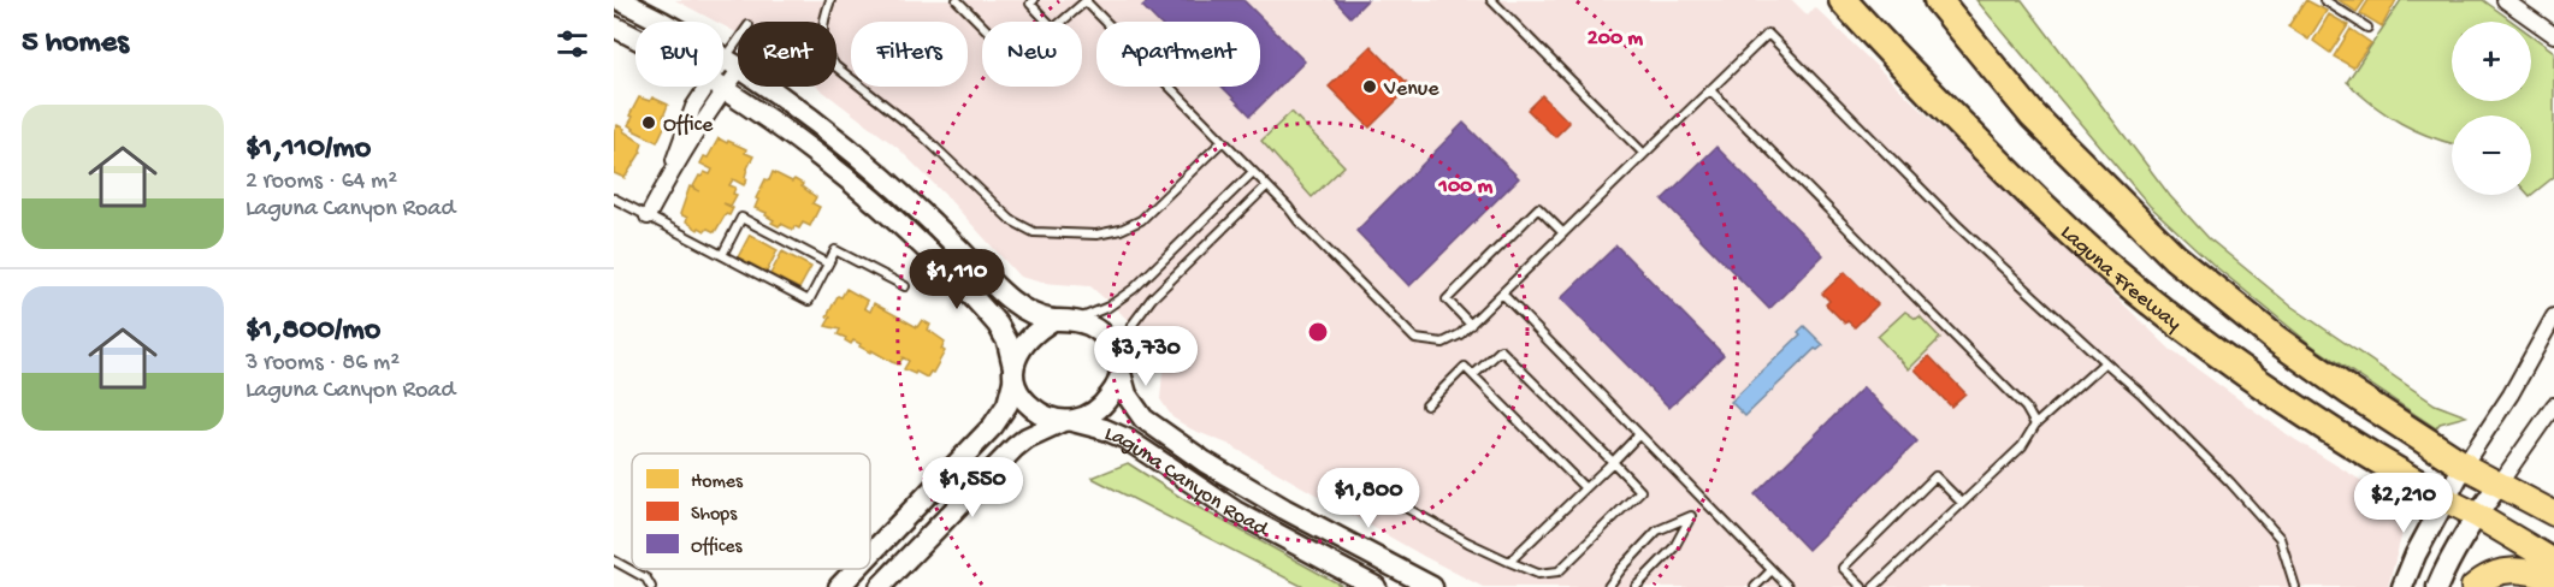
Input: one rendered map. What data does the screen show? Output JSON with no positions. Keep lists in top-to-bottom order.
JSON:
{
  "streets": {
    "highway": ["Laguna Freeway"],
    "main road": ["Laguna Canyon Road"]
  },
  "places": ["Venue", "Office"],
  "legend": ["Homes", "Shops", "Offices"],
  "page": {
    "heading": "5 homes",
    "map_buttons": ["+", "−"],
    "chip": [
      "Buy",
      "Rent",
      "Filters",
      "New",
      "Apartment"
    ],
    "list": [
      {
        "name": "$1,110/mo",
        "note": "2 rooms · 64 m² · Laguna Canyon Road"
      },
      {
        "name": "$1,800/mo",
        "note": "3 rooms · 86 m² · Laguna Canyon Road"
      }
    ],
    "price": [
      "$1,110",
      "$3,730",
      "$1,550",
      "$1,800",
      "$2,210"
    ]
  },
  "rings": ["200 m", "100 m"]
}
